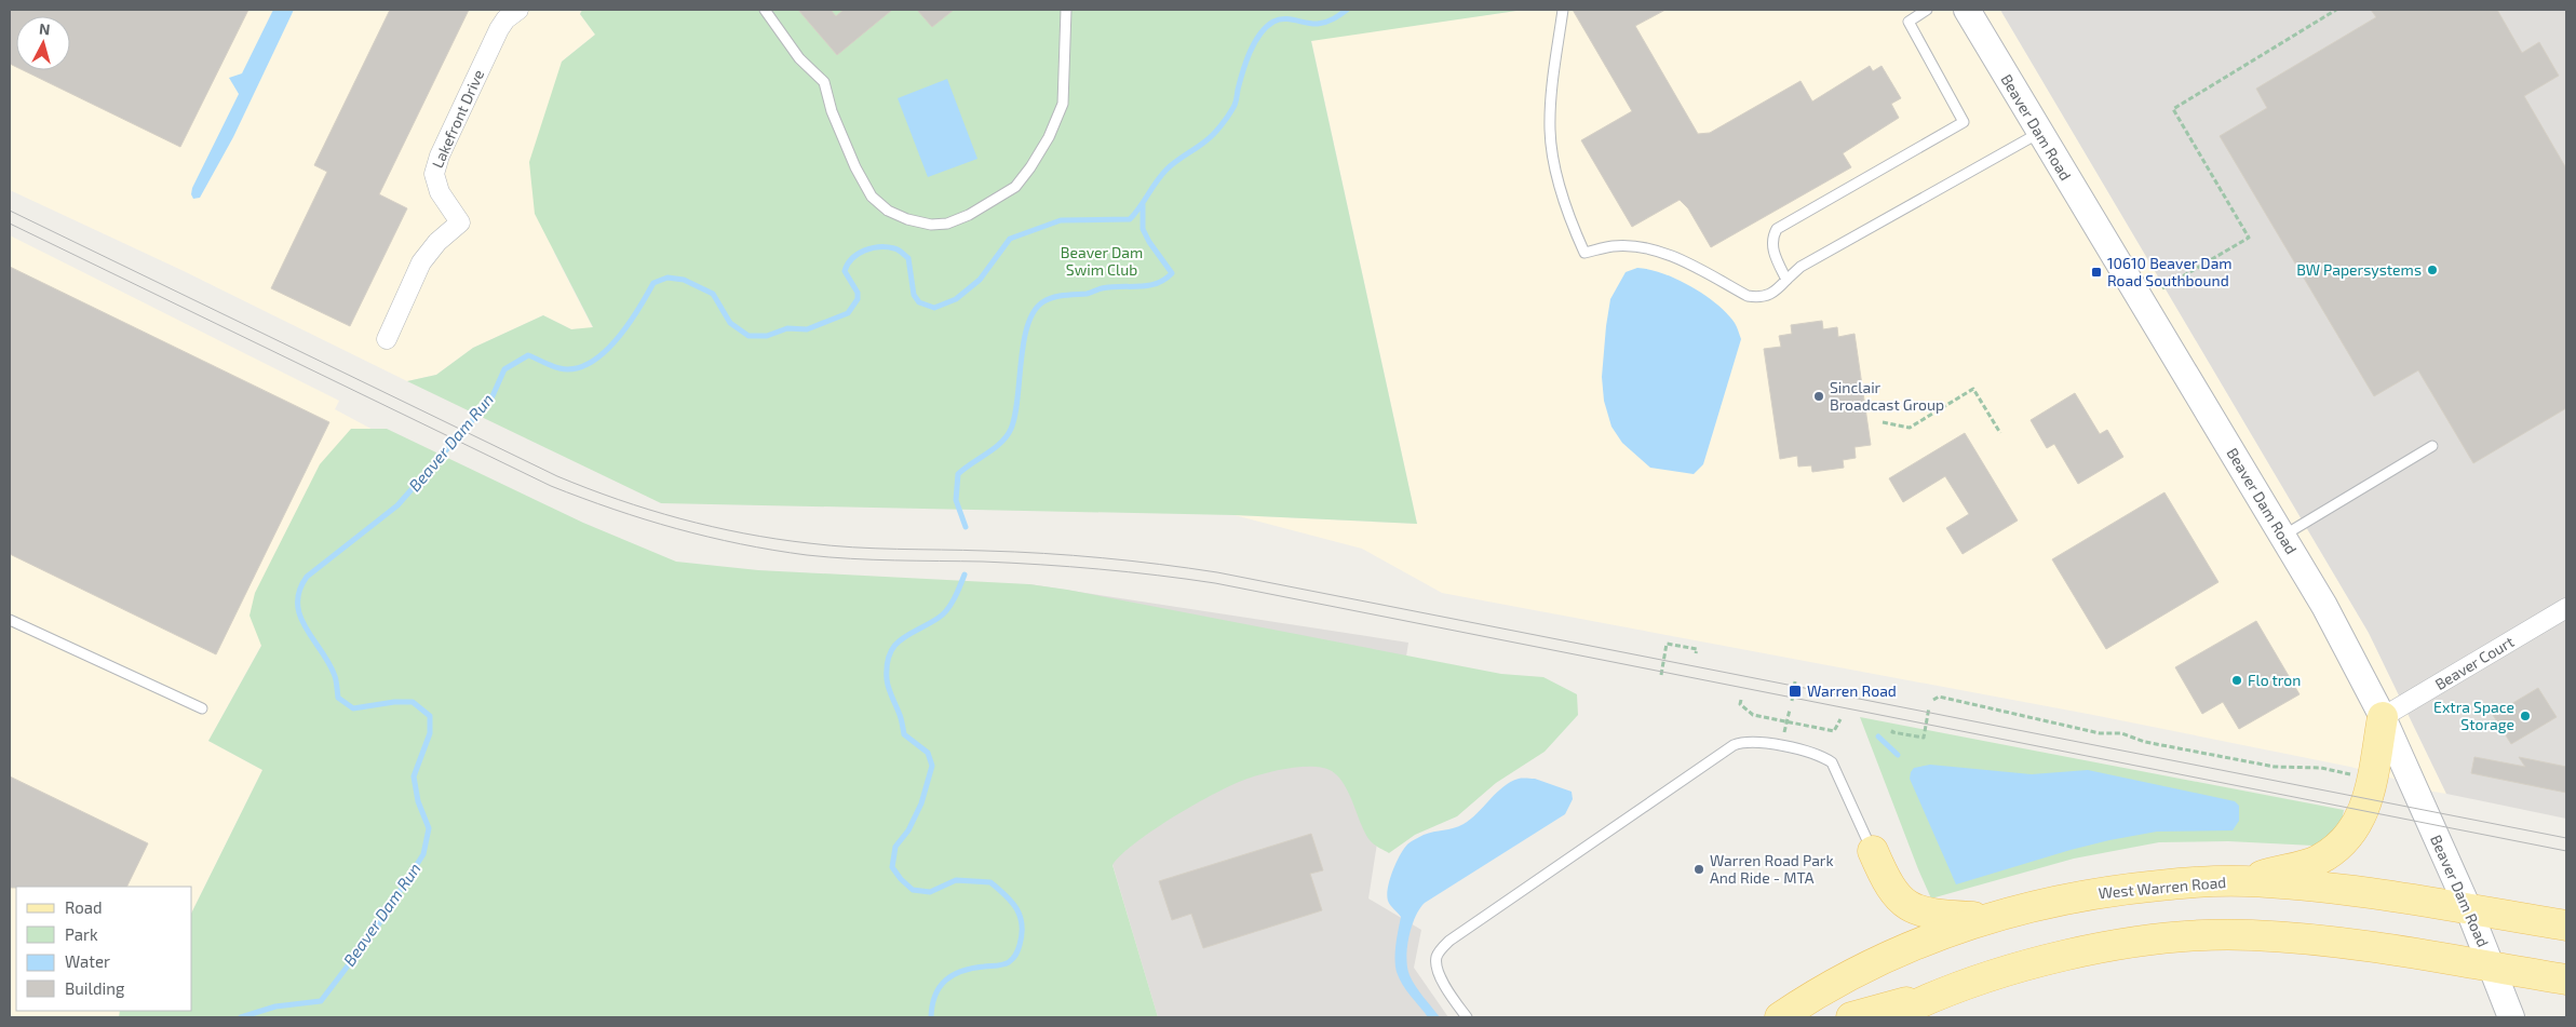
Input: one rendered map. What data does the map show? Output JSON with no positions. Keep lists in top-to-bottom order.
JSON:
{
  "streets": {
    "main road": ["Beaver Dam Road", "West Warren Road"],
    "street": ["Lakefront Drive", "Beaver Court"]
  },
  "crossings": [
    ["Beaver Dam Road", "Beaver Court"],
    ["Beaver Dam Road", "West Warren Road"]
  ],
  "water": ["Beaver Dam Run"],
  "parks": ["Beaver Dam Swim Club"],
  "places": {
    "other": [
      "BW Papersystems",
      "Sinclair Broadcast Group",
      "Flo tron",
      "Extra Space Storage",
      "Warren Road Park And Ride - MTA"
    ],
    "transit": ["10610 Beaver Dam Road Southbound", "Warren Road"]
  },
  "legend": [
    "Road",
    "Park",
    "Water",
    "Building"
  ],
  "north": "top"
}
